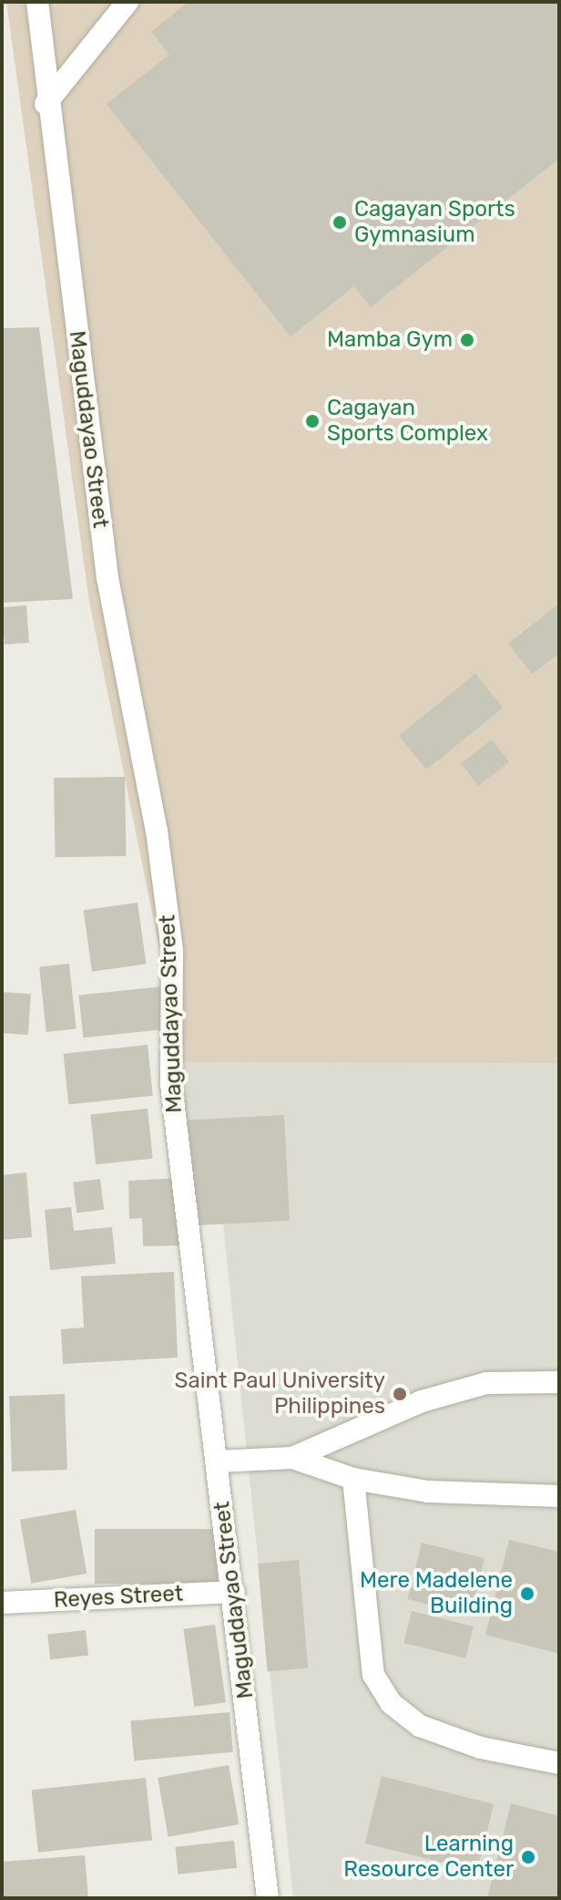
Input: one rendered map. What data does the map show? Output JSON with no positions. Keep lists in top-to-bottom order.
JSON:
{
  "streets": {
    "street": ["Maguddayao Street", "Reyes Street"]
  },
  "crossings": [
    ["Maguddayao Street", "Reyes Street"]
  ],
  "places": [
    "Cagayan Sports Gymnasium",
    "Mamba Gym",
    "Cagayan Sports Complex",
    "Saint Paul University Philippines",
    "Mere Madelene Building",
    "Learning Resource Center"
  ]
}
